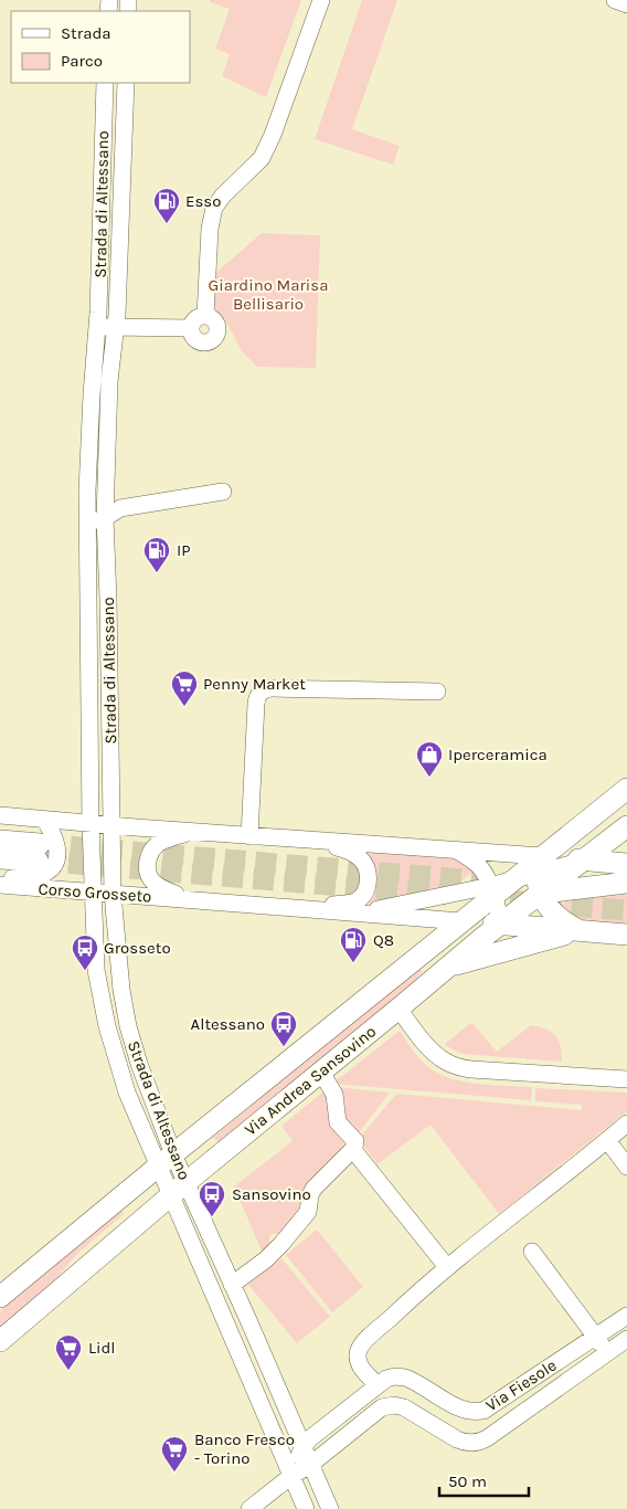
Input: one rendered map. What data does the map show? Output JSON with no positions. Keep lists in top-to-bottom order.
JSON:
{
  "streets": {
    "main road": ["Corso Grosseto", "Via Andrea Sansovino"],
    "street": ["Strada di Altessano", "Via Fiesole"]
  },
  "crossings": [
    ["Strada di Altessano", "Corso Grosseto"],
    ["Strada di Altessano", "Via Andrea Sansovino"],
    ["Strada di Altessano", "Via Fiesole"],
    ["Corso Grosseto", "Via Andrea Sansovino"]
  ],
  "parks": ["Giardino Marisa Bellisario"],
  "places": {
    "fuel station": ["Esso", "IP", "Q8"],
    "supermarket": ["Penny Market", "Lidl", "Banco Fresco - Torino"],
    "shop": ["Iperceramica"],
    "bus stop": ["Grosseto", "Altessano", "Sansovino"]
  },
  "legend": ["Strada", "Parco"],
  "scale_bar": "50 m"
}
